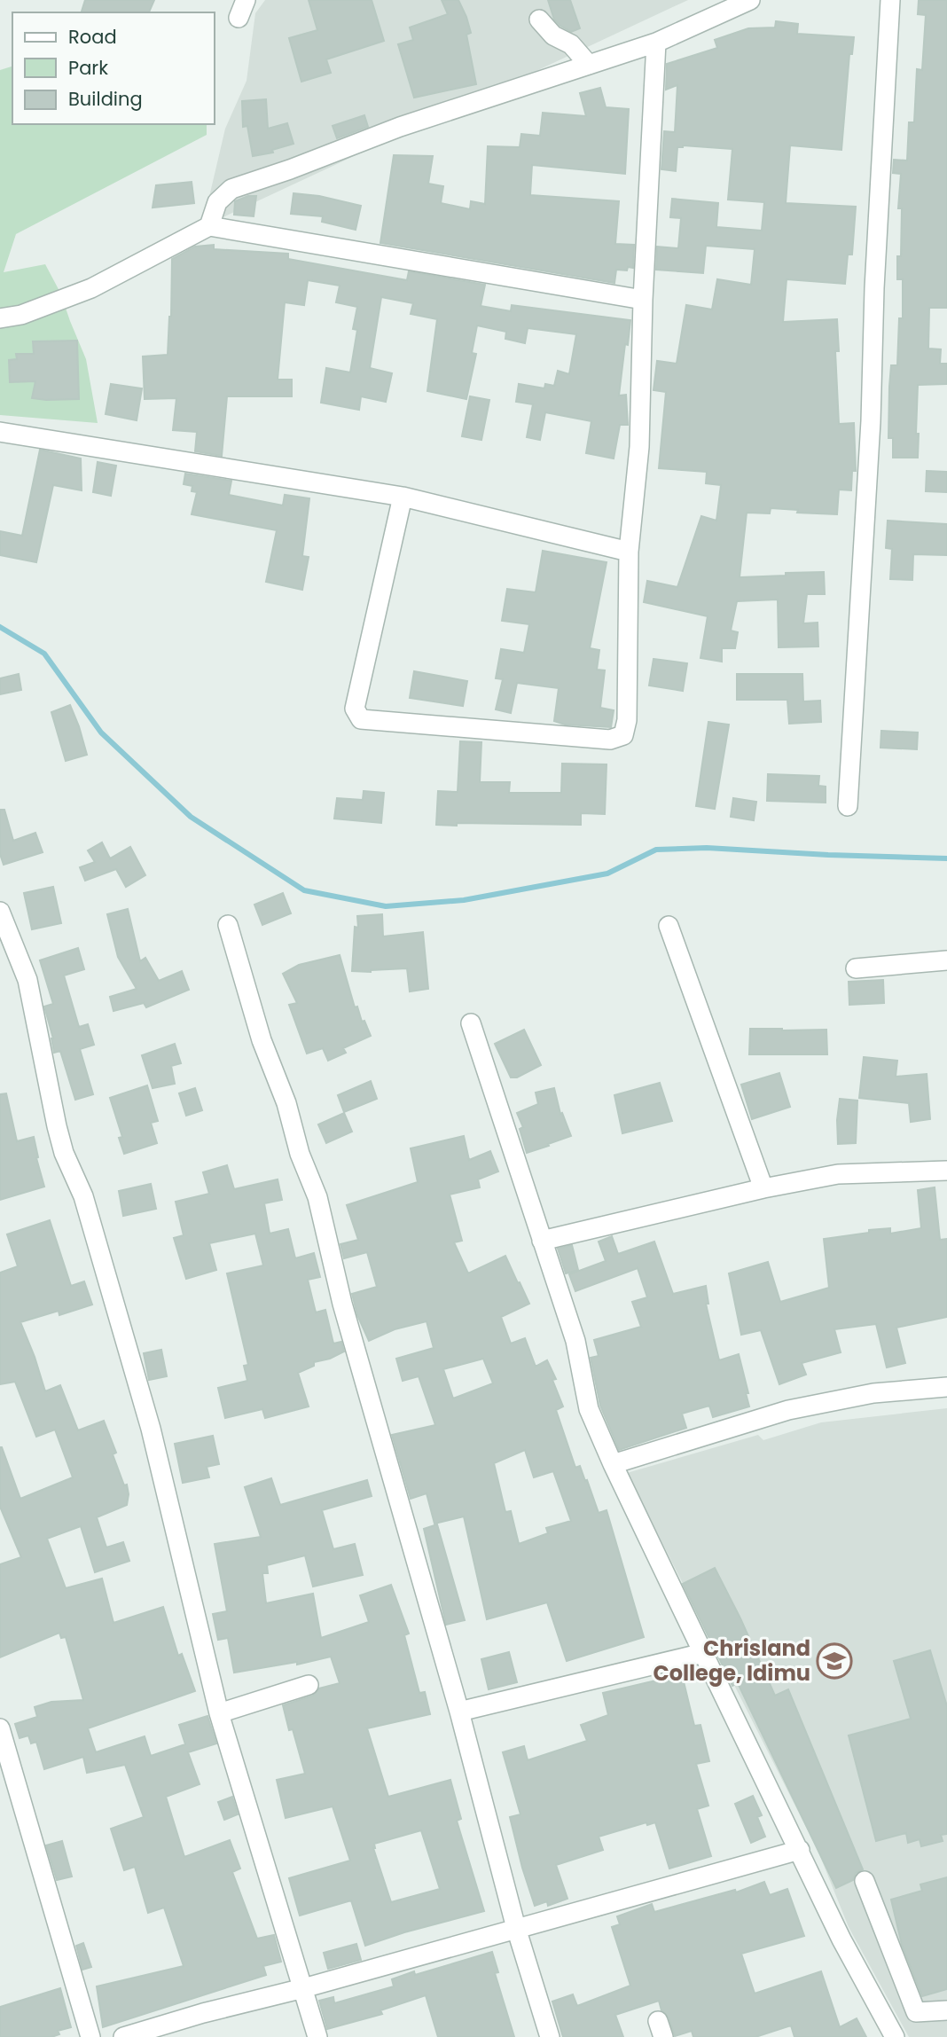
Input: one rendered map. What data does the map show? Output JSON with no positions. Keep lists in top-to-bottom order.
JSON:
{
  "places": {
    "school or university": ["Chrisland College, Idimu"]
  },
  "legend": ["Road", "Park", "Building"]
}
